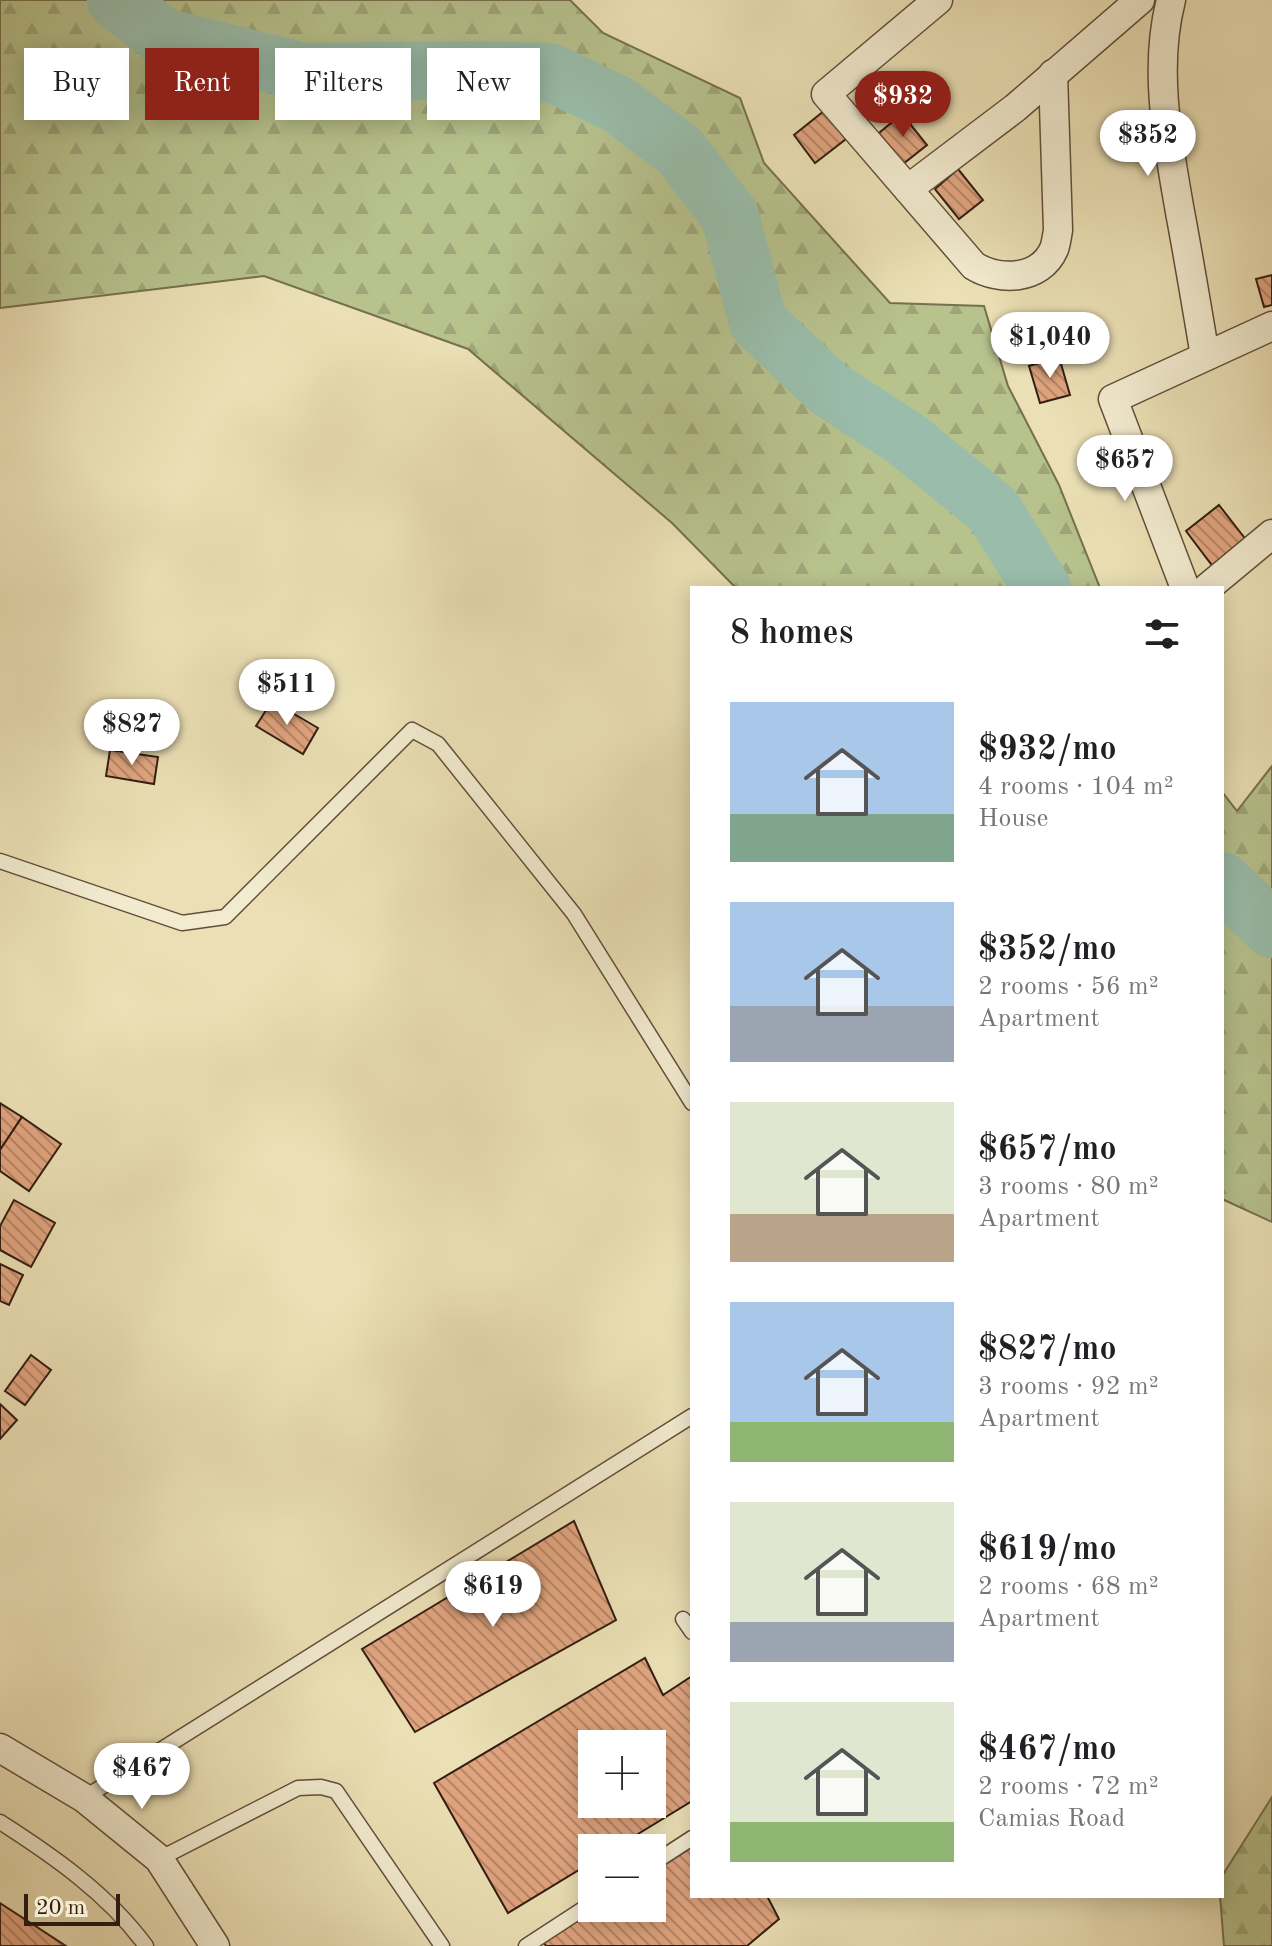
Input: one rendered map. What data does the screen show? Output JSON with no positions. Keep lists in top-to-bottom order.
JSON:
{
  "scale_bar": "20 m",
  "page": {
    "chip": [
      "Buy",
      "Rent",
      "Filters",
      "New"
    ],
    "price": [
      "$932",
      "$352",
      "$1,040",
      "$657",
      "$511",
      "$827",
      "$619",
      "$467"
    ],
    "heading": "8 homes",
    "list": [
      {
        "name": "$932/mo",
        "note": "4 rooms · 104 m² · House"
      },
      {
        "name": "$352/mo",
        "note": "2 rooms · 56 m² · Apartment"
      },
      {
        "name": "$657/mo",
        "note": "3 rooms · 80 m² · Apartment"
      },
      {
        "name": "$827/mo",
        "note": "3 rooms · 92 m² · Apartment"
      },
      {
        "name": "$619/mo",
        "note": "2 rooms · 68 m² · Apartment"
      },
      {
        "name": "$467/mo",
        "note": "2 rooms · 72 m² · Camias Road"
      }
    ],
    "map_buttons": ["+", "−"],
    "scale": "20 m"
  }
}
